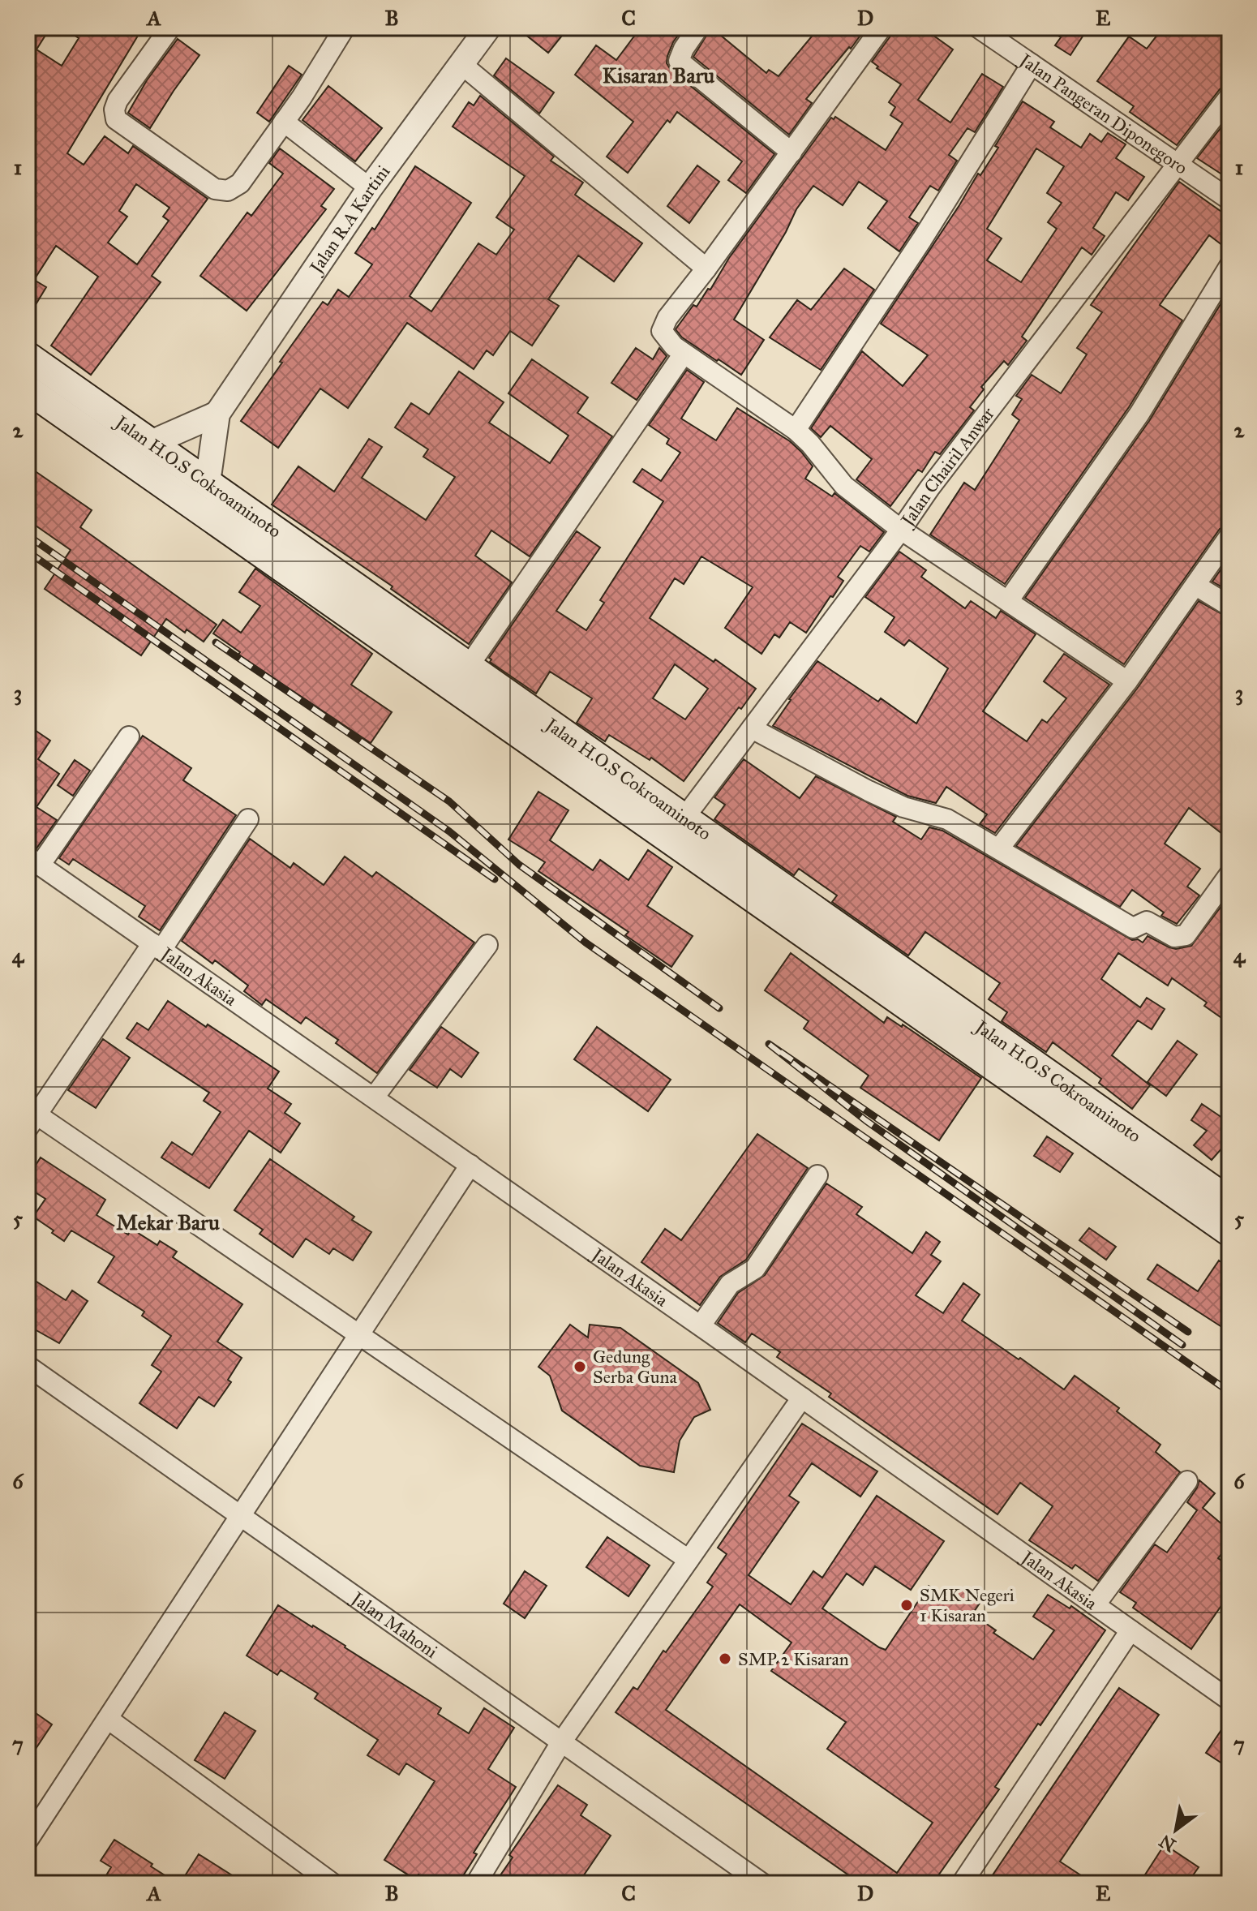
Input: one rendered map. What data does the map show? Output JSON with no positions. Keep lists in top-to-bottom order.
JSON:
{
  "streets": {
    "main road": ["Jalan H.O.S Cokroaminoto"],
    "street": [
      "Jalan Pangeran Diponegoro",
      "Jalan R.A Kartini",
      "Jalan Chairil Anwar",
      "Jalan Akasia",
      "Jalan Mahoni"
    ]
  },
  "crossings": [
    ["Jalan Pangeran Diponegoro", "Jalan Chairil Anwar"],
    ["Jalan Chairil Anwar", "Jalan H.O.S Cokroaminoto"]
  ],
  "districts": ["Kisaran Baru", "Mekar Baru"],
  "places": ["Gedung Serba Guna", "SMK Negeri 1 Kisaran", "SMP 2 Kisaran"],
  "north": "bottom left",
  "grid": {
    "columns": [
      "A",
      "B",
      "C",
      "D",
      "E"
    ],
    "rows": [
      "1",
      "2",
      "3",
      "4",
      "5",
      "6",
      "7"
    ]
  }
}
